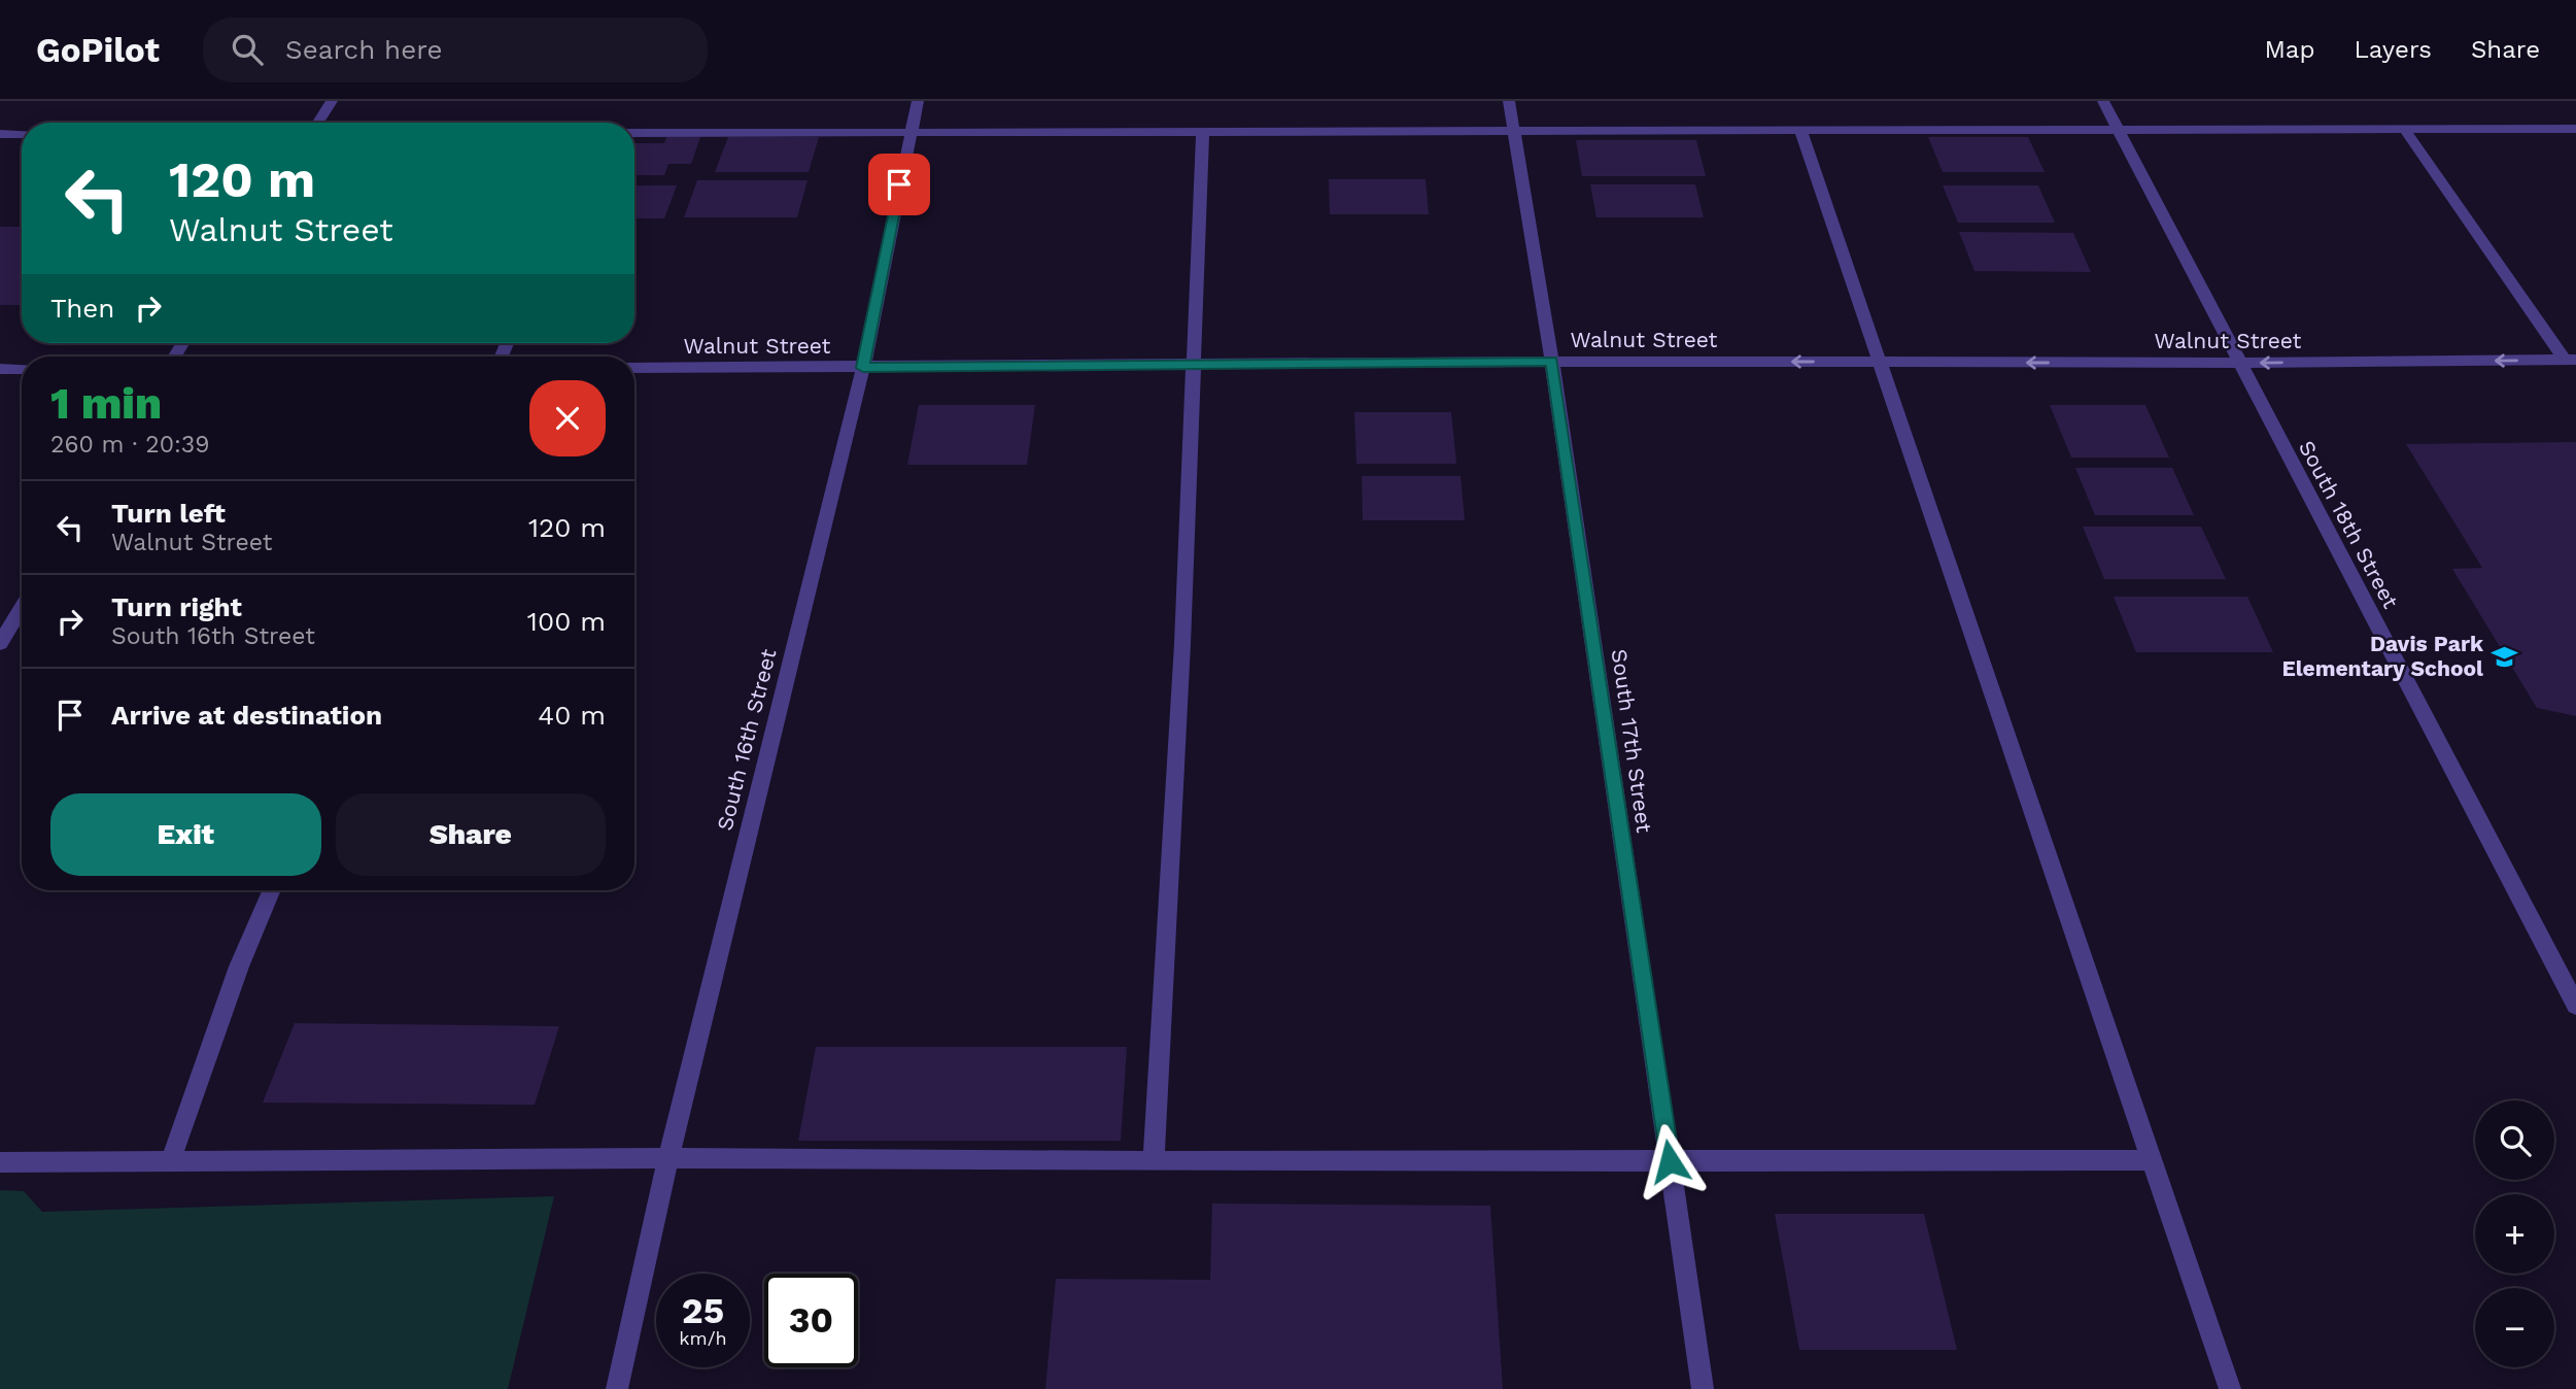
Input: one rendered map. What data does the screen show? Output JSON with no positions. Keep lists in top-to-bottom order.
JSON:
{
  "streets": {
    "street": [
      "Walnut Street",
      "South 18th Street",
      "South 16th Street",
      "South 17th Street"
    ]
  },
  "crossings": [
    ["Walnut Street", "South 18th Street"],
    ["Walnut Street", "South 16th Street"],
    ["Walnut Street", "South 17th Street"]
  ],
  "one_way": ["Walnut Street"],
  "places": {
    "school or university": ["Davis Park Elementary School"]
  },
  "page": {
    "header": "GoPilot",
    "search": "Search here",
    "nav": ["Map", "Layers", "Share"],
    "turn": ["120 m", "Walnut Street"],
    "then": "Then",
    "heading": ["1 min", "260 m · 20:39"],
    "list": [
      {
        "name": "Turn left",
        "note": "Walnut Street",
        "value": "120 m"
      },
      {
        "name": "Turn right",
        "note": "South 16th Street",
        "value": "100 m"
      },
      {
        "name": "Arrive at destination",
        "value": "40 m"
      }
    ],
    "buttons": ["Exit", "Share"],
    "map_buttons": ["+", "−"],
    "speed": "25 km/h",
    "limit": "30"
  }
}
